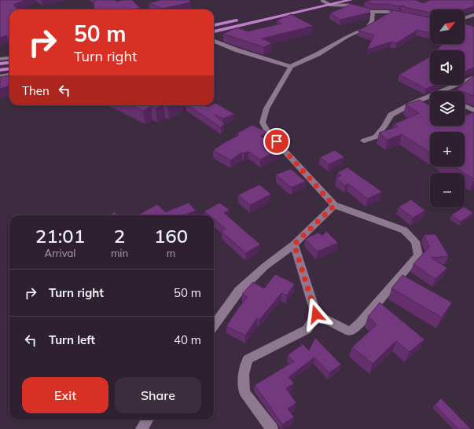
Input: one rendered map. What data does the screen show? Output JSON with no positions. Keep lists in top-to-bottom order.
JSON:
{
  "north": "top right",
  "page": {
    "map_buttons": ["+", "−"],
    "turn": ["50 m", "Turn right"],
    "then": "Then",
    "eta": [
      "21:01",
      "Arrival",
      "2",
      "min",
      "160",
      "m"
    ],
    "list": [
      {
        "name": "Turn right",
        "value": "50 m"
      },
      {
        "name": "Turn left",
        "value": "40 m"
      }
    ],
    "buttons": ["Exit", "Share"]
  }
}
